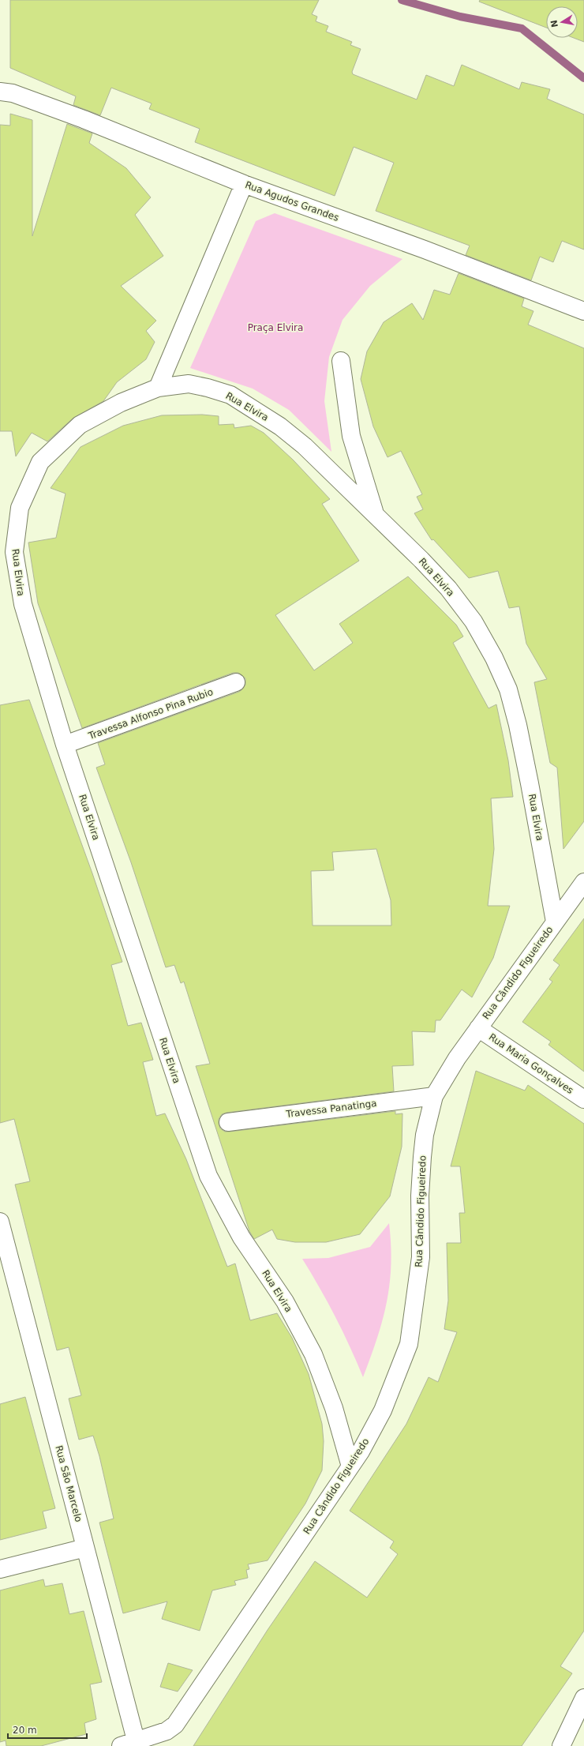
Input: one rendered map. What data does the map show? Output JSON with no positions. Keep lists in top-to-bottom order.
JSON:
{
  "streets": {
    "street": [
      "Rua Agudos Grandes",
      "Rua Elvira",
      "Travessa Alfonso Pina Rubio",
      "Rua Cândido Figueiredo",
      "Rua Maria Gonçalves",
      "Travessa Panatinga",
      "Rua São Marcelo"
    ]
  },
  "crossings": [
    ["Rua Elvira", "Travessa Alfonso Pina Rubio"],
    ["Rua Elvira", "Rua Cândido Figueiredo"],
    ["Rua Cândido Figueiredo", "Rua Maria Gonçalves"],
    ["Rua Cândido Figueiredo", "Travessa Panatinga"],
    ["Rua Cândido Figueiredo", "Rua São Marcelo"]
  ],
  "parks": ["Praça Elvira"],
  "scale_bar": "20 m",
  "north": "left"
}
